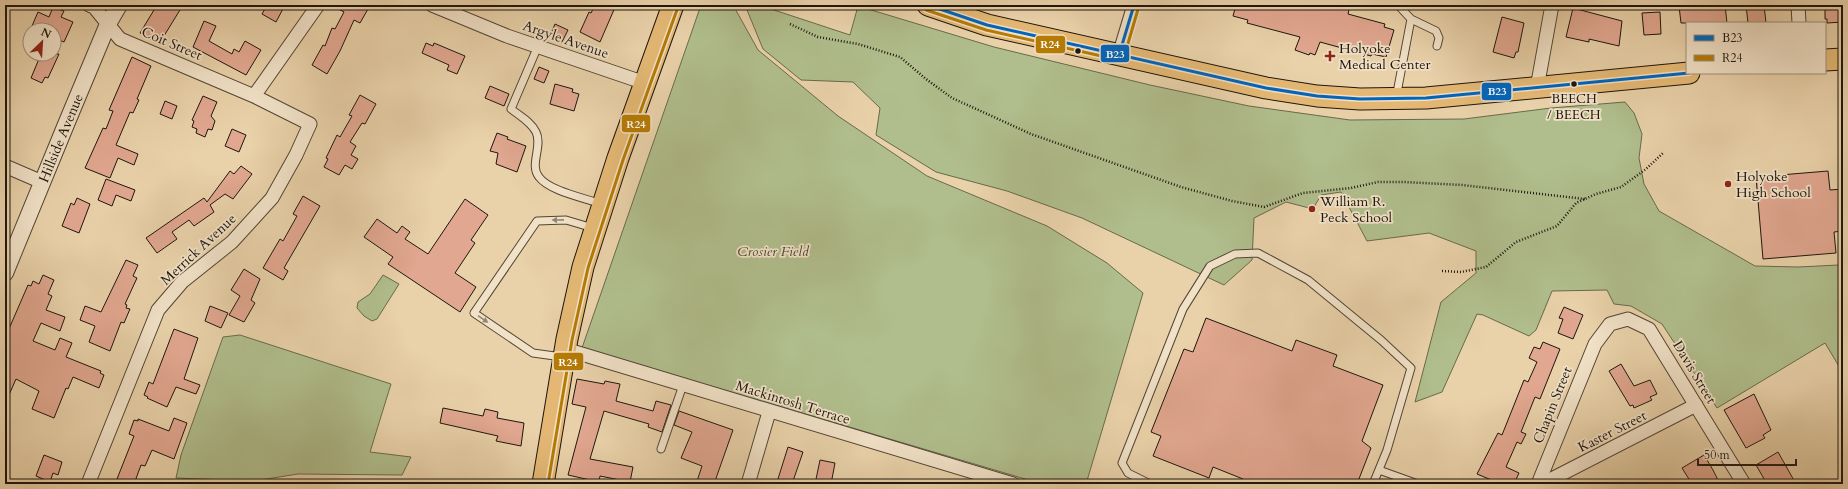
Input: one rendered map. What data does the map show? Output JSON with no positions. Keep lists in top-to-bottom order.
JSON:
{
  "streets": {
    "street": [
      "Argyle Avenue",
      "Coit Street",
      "Hillside Avenue",
      "Merrick Avenue",
      "Davis Street",
      "Mackintosh Terrace",
      "Chapin Street",
      "Kaster Street"
    ]
  },
  "crossings": [
    ["Coit Street", "Hillside Avenue"],
    ["Coit Street", "Merrick Avenue"],
    ["Davis Street", "Chapin Street"],
    ["Davis Street", "Kaster Street"]
  ],
  "parks": ["Crosier Field"],
  "places": {
    "health": ["Holyoke Medical Center"],
    "other": ["BEECH / BEECH", "Holyoke High School", "William R. Peck School"]
  },
  "lines": ["transit line B23", "transit line R24"],
  "legend": ["B23", "R24"],
  "scale_bar": "50 m",
  "north": "top right"
}
